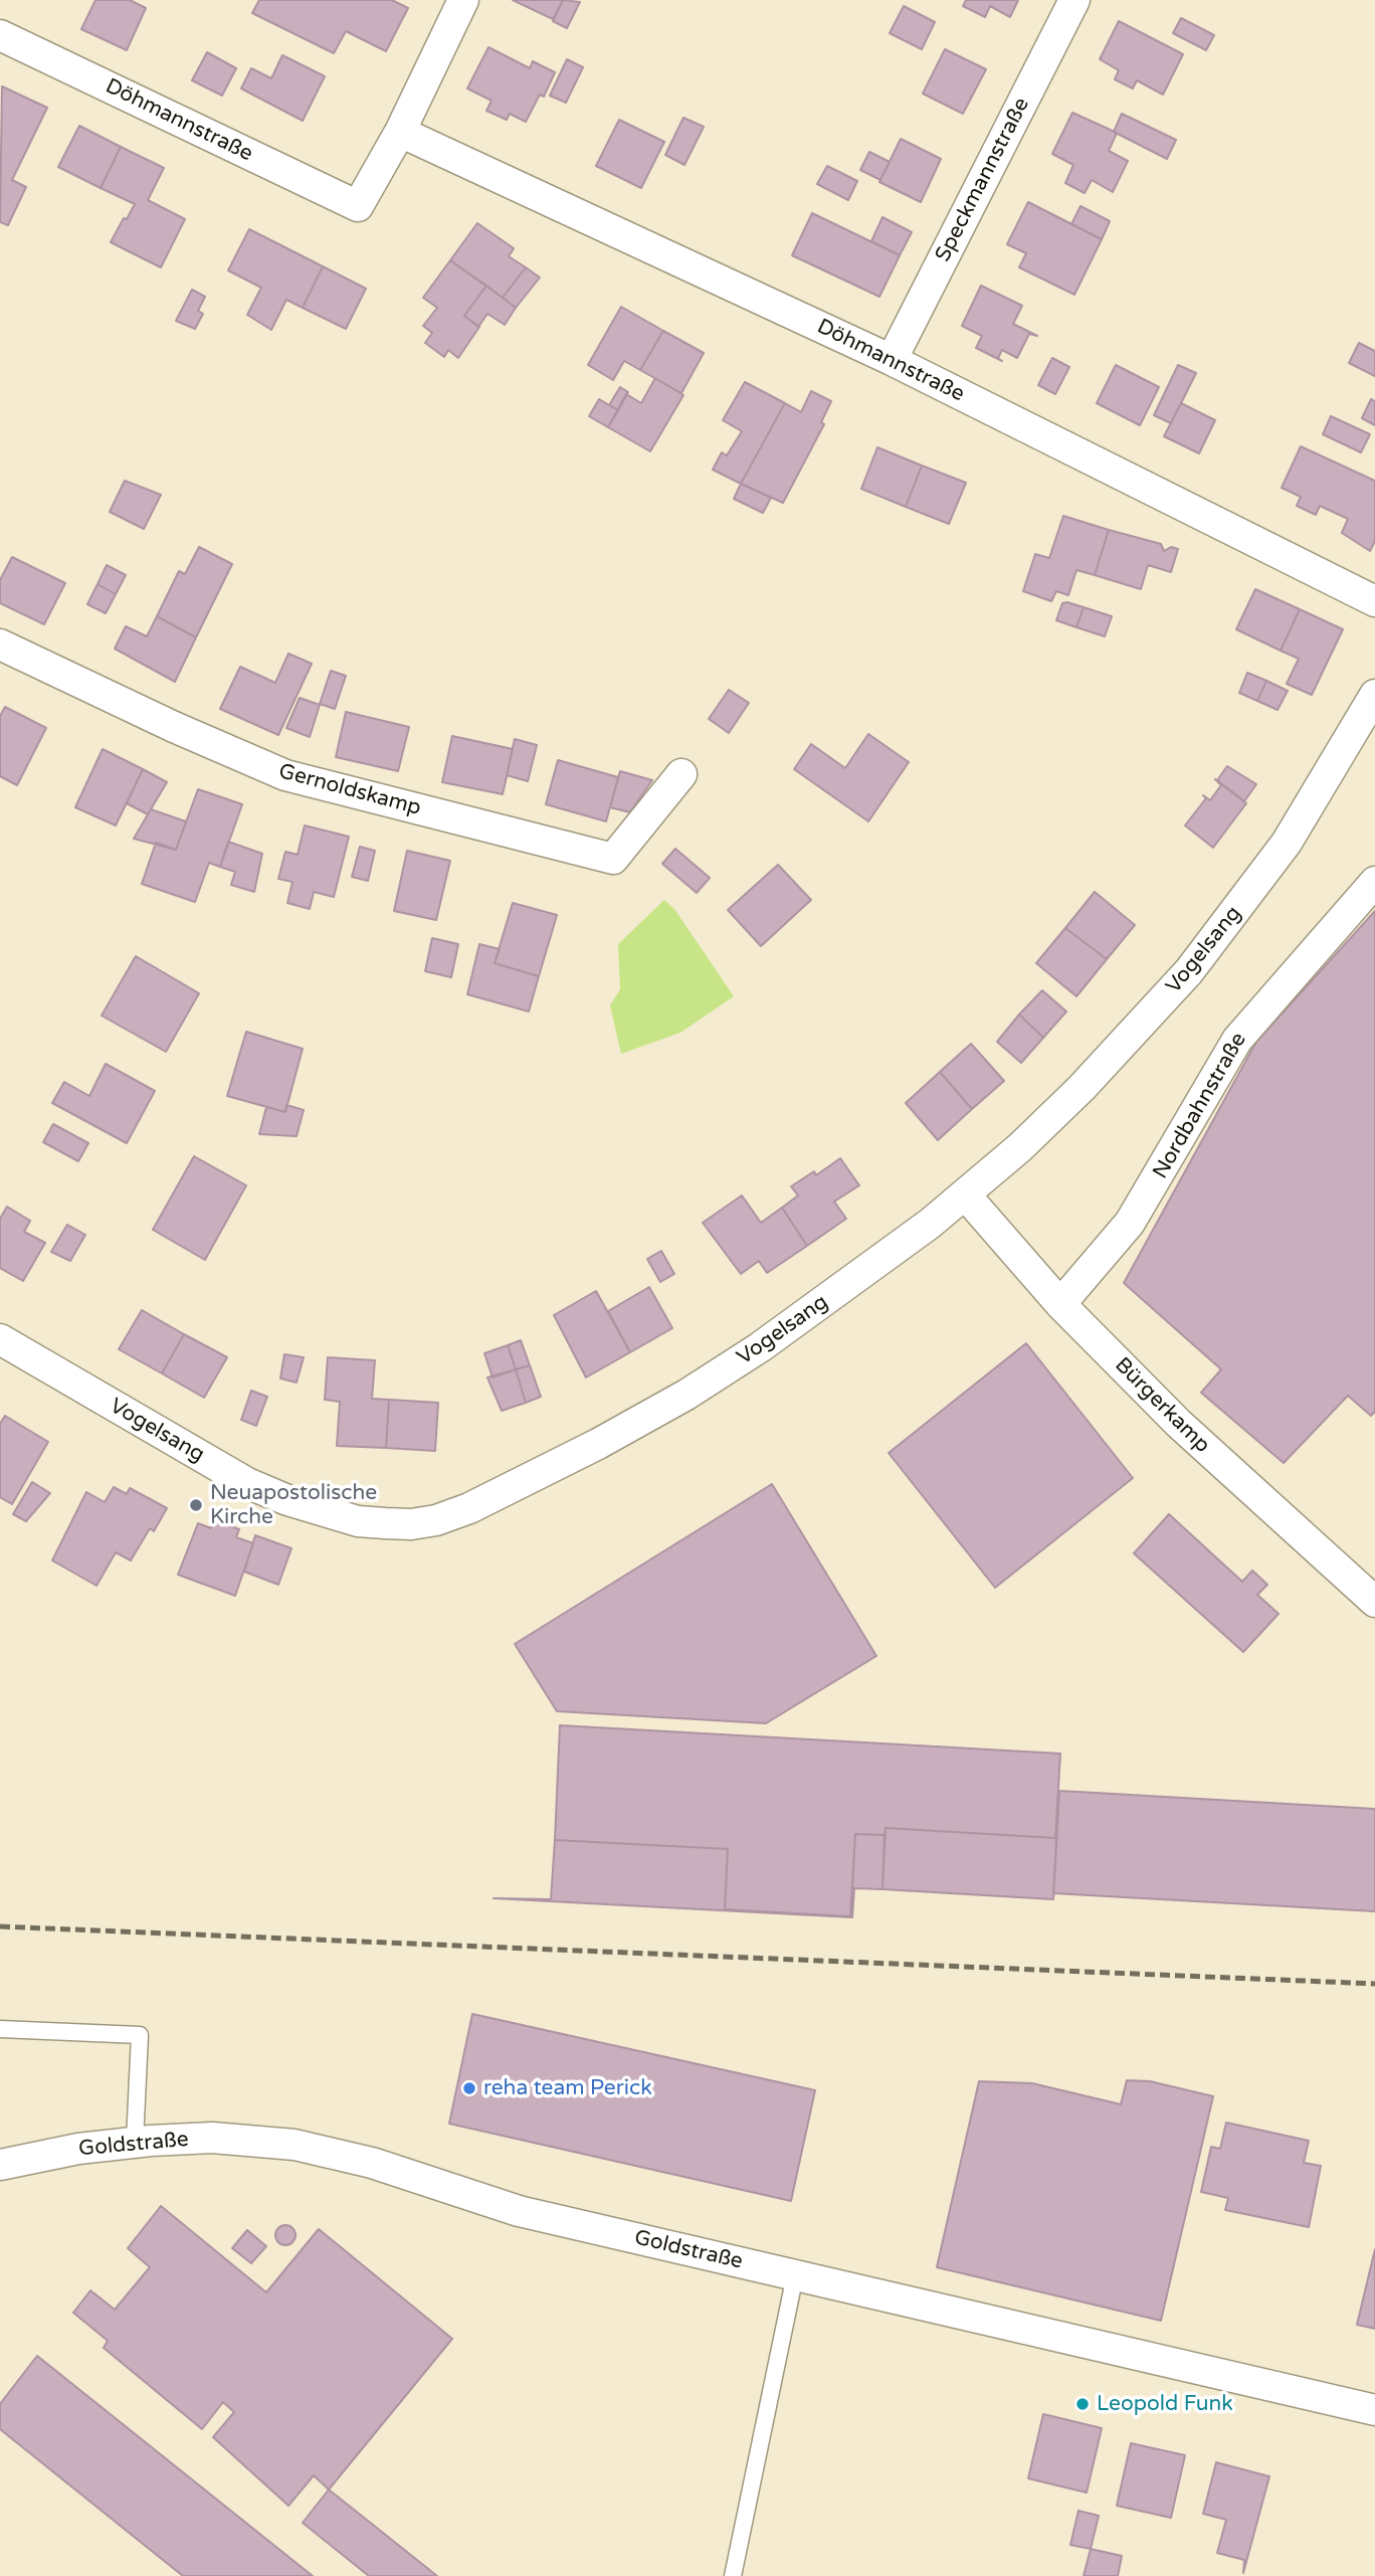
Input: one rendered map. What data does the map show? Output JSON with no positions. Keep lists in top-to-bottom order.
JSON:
{
  "streets": {
    "street": [
      "Döhmannstraße",
      "Speckmannstraße",
      "Gernoldskamp",
      "Vogelsang",
      "Nordbahnstraße",
      "Bürgerkamp",
      "Goldstraße"
    ]
  },
  "crossings": [
    ["Döhmannstraße", "Speckmannstraße"],
    ["Vogelsang", "Bürgerkamp"],
    ["Nordbahnstraße", "Bürgerkamp"]
  ],
  "places": ["Neuapostolische Kirche", "reha team Perick", "Leopold Funk"]
}
